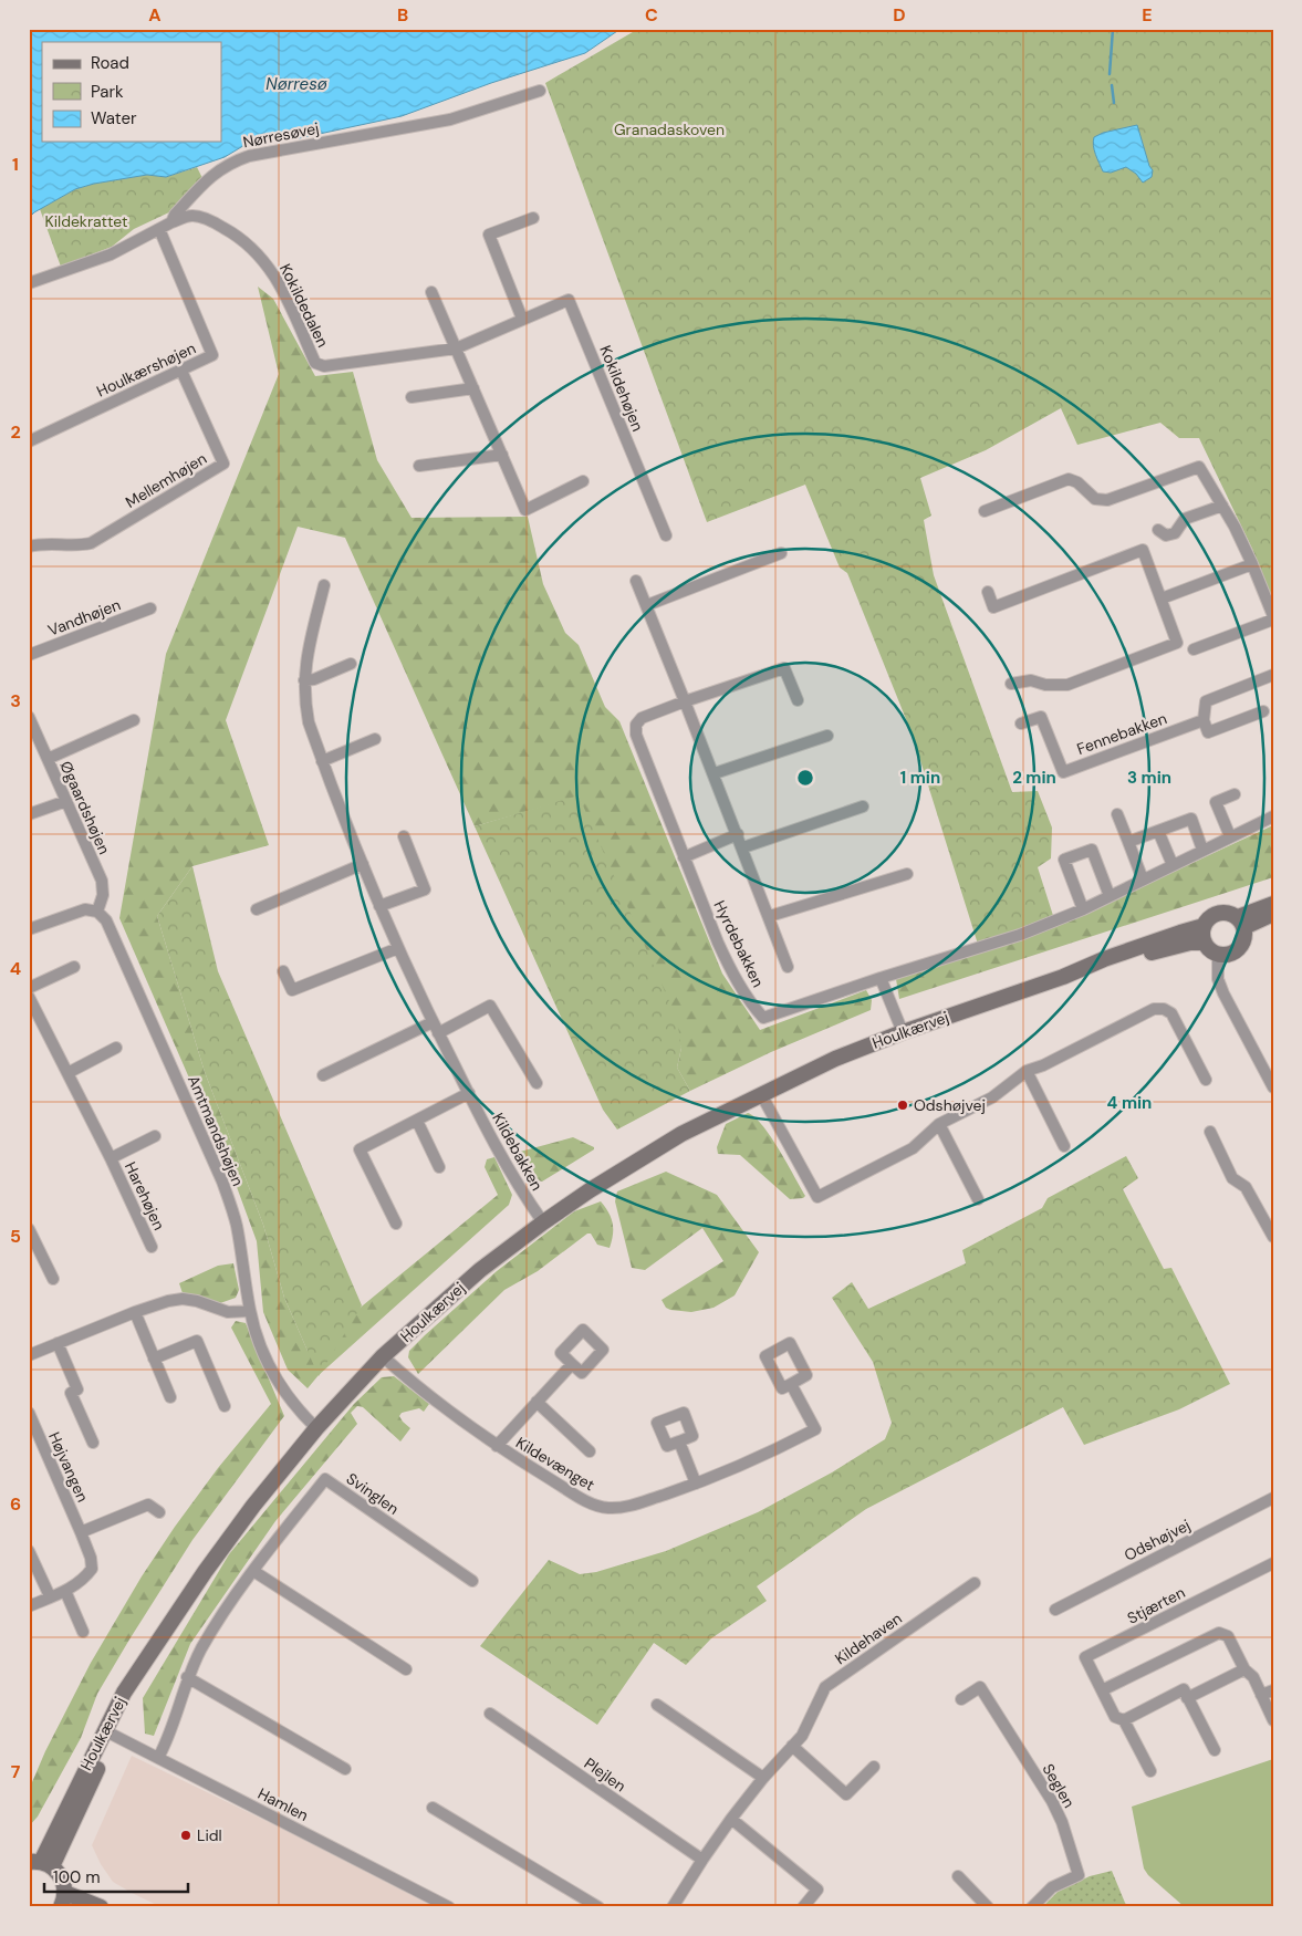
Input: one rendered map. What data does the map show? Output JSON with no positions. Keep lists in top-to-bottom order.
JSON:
{
  "streets": {
    "street": [
      "Nørresøvej",
      "Kokildedalen",
      "Houlkærshøjen",
      "Kokildehøjen",
      "Mellemhøjen",
      "Vandhøjen",
      "Fennebakken",
      "Øgaardshøjen",
      "Hyrdebakken",
      "Houlkærvej",
      "Amtmandshøjen",
      "Kildebakken",
      "Harehøjen",
      "Kildevænget",
      "Højvangen",
      "Svinglen",
      "Odshøjvej",
      "Stjærten",
      "Kildehaven",
      "Plejlen",
      "Seglen",
      "Hamlen"
    ]
  },
  "crossings": [
    ["Nørresøvej", "Kokildedalen"],
    ["Nørresøvej", "Houlkærshøjen"],
    ["Kokildedalen", "Kokildehøjen"],
    ["Houlkærshøjen", "Mellemhøjen"],
    ["Øgaardshøjen", "Amtmandshøjen"],
    ["Houlkærvej", "Amtmandshøjen"],
    ["Houlkærvej", "Kildebakken"],
    ["Houlkærvej", "Kildevænget"],
    ["Houlkærvej", "Hamlen"],
    ["Svinglen", "Hamlen"]
  ],
  "water": ["Nørresø"],
  "parks": ["Granadaskoven", "Kildekrattet"],
  "places": ["Odshøjvej", "Lidl"],
  "legend": ["Road", "Park", "Water"],
  "scale_bar": "100 m",
  "grid": {
    "columns": [
      "A",
      "B",
      "C",
      "D",
      "E"
    ],
    "rows": [
      "1",
      "2",
      "3",
      "4",
      "5",
      "6",
      "7"
    ]
  },
  "rings": [
    "1 min",
    "2 min",
    "3 min",
    "4 min"
  ]
}
